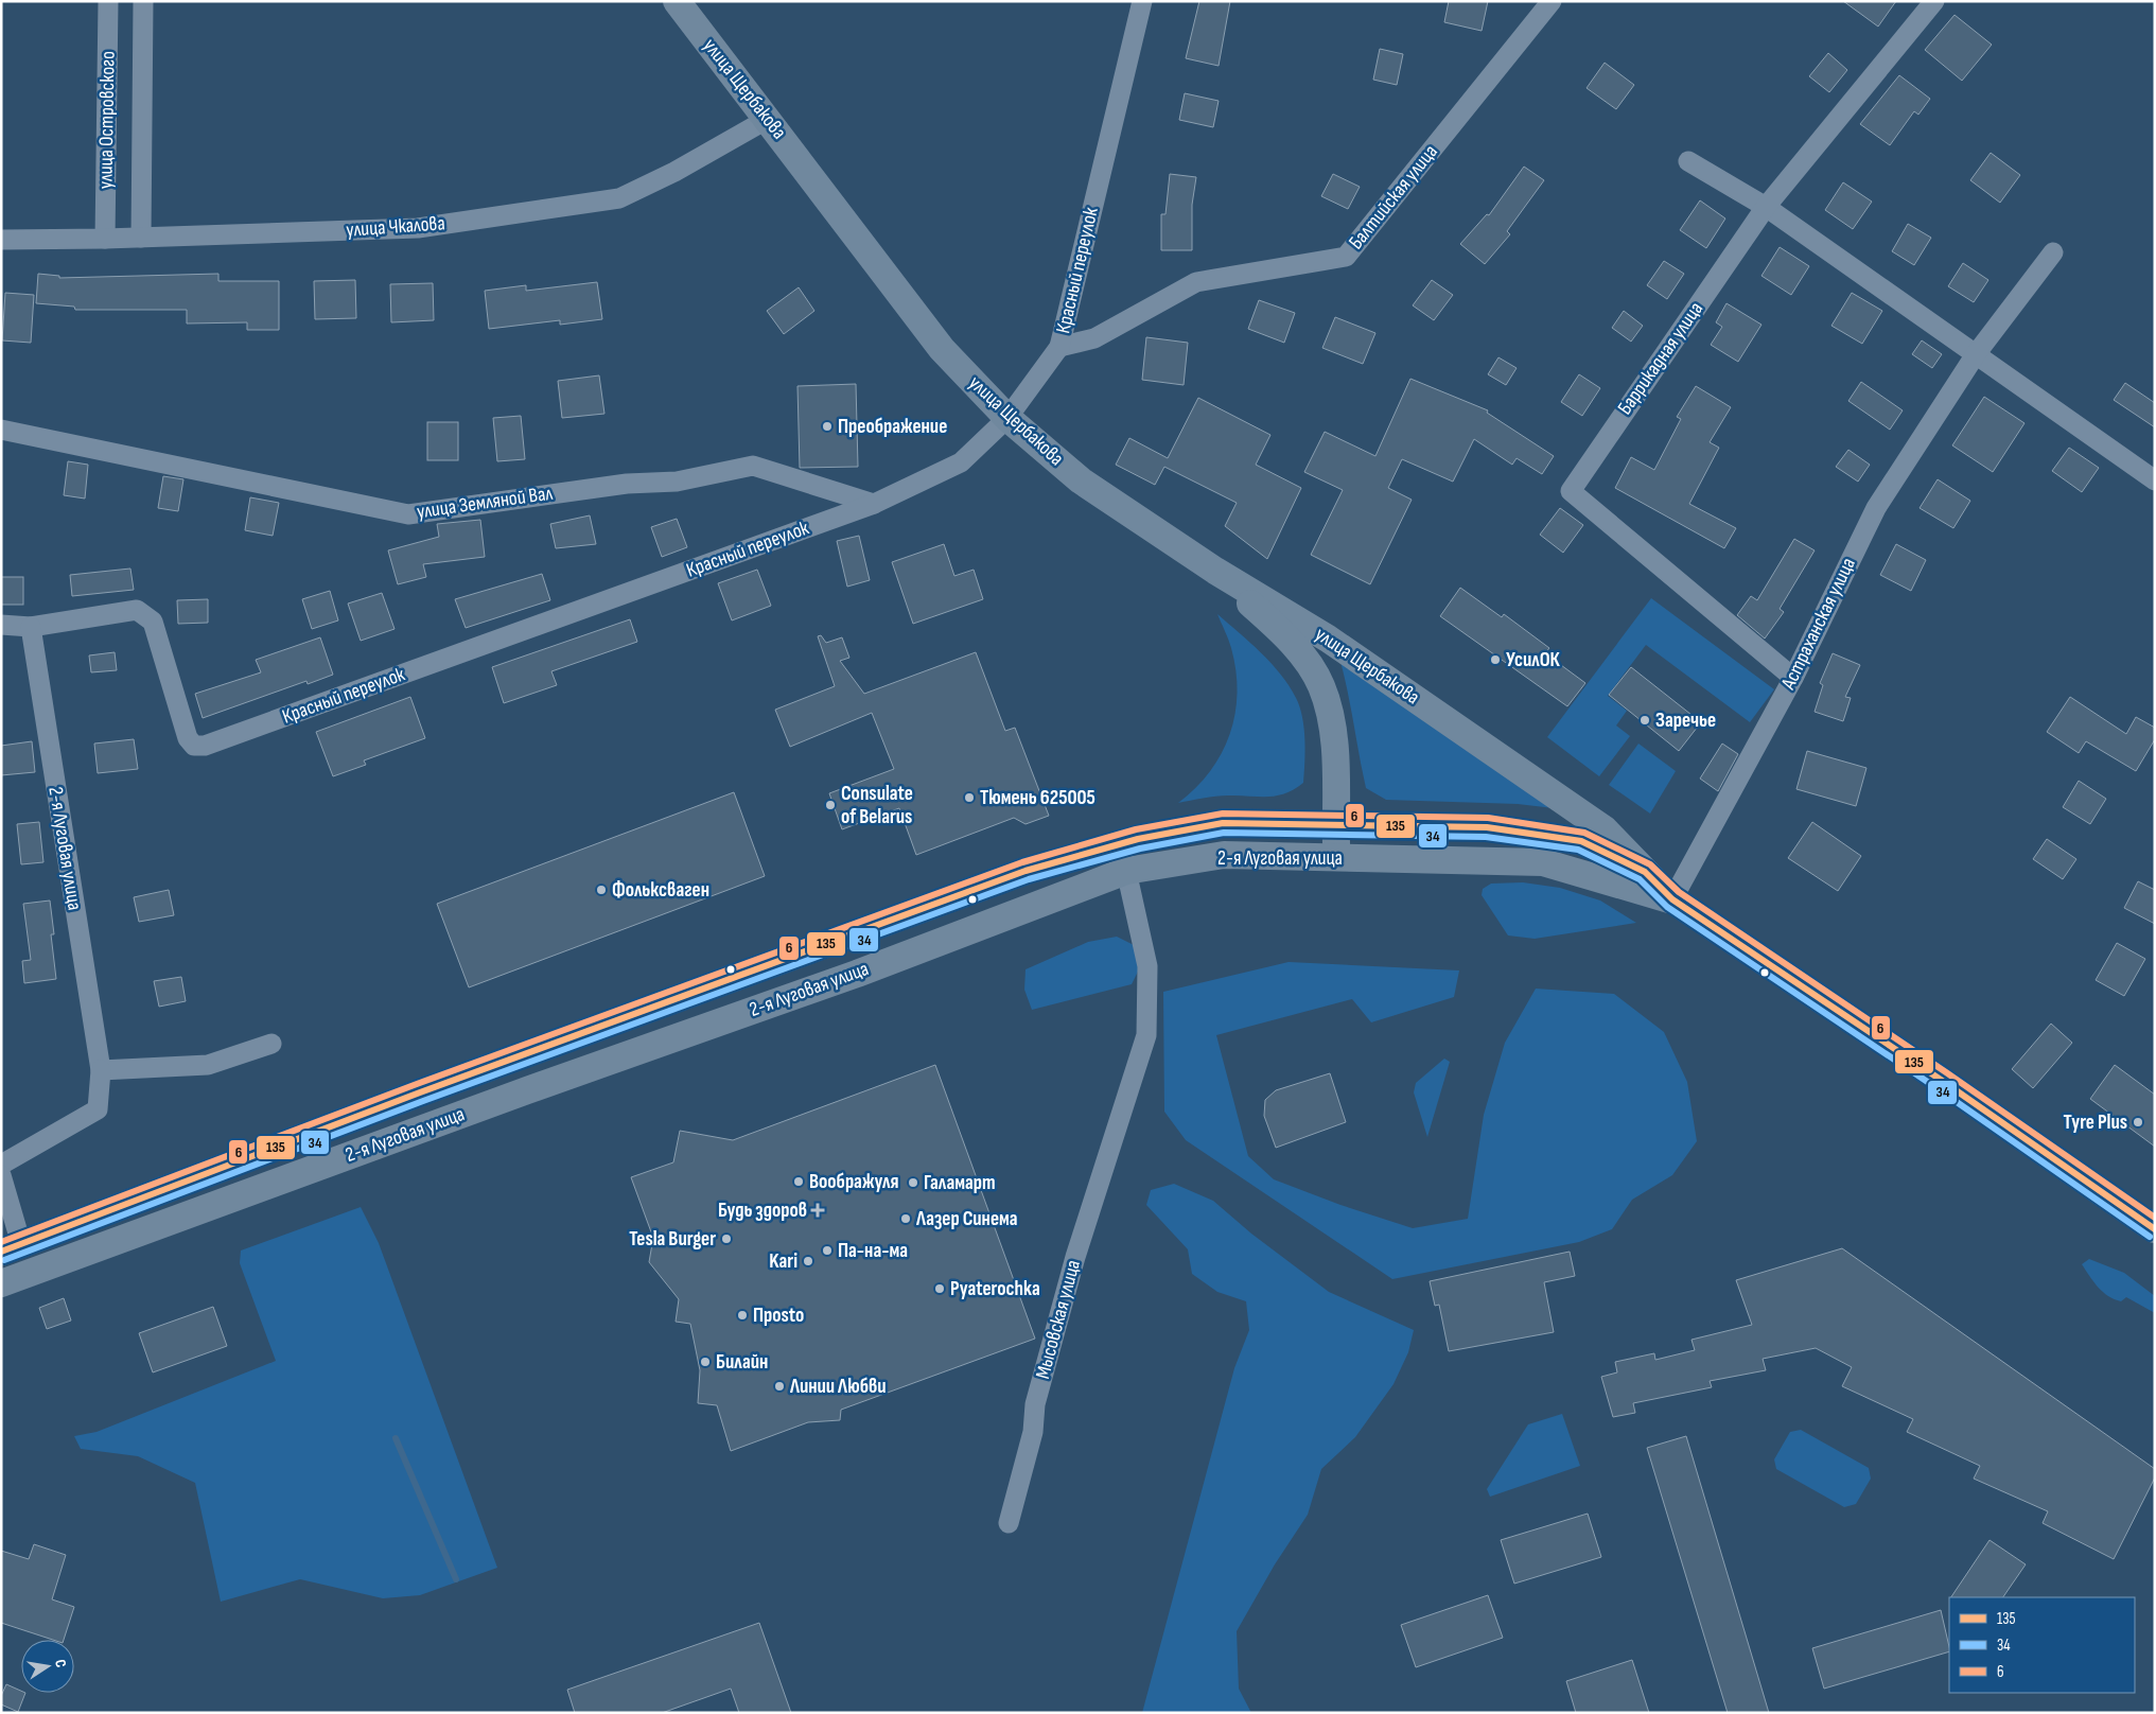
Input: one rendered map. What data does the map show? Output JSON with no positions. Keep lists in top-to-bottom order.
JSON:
{
  "streets": {
    "main road": ["улица Щербакова", "2-я Луговая улица"],
    "street": [
      "улица Островского",
      "Балтийская улица",
      "улица Чкалова",
      "Красный переулок",
      "Баррикадная улица",
      "улица Земляной Вал",
      "Астраханская улица",
      "Мысовская улица"
    ]
  },
  "crossings": [
    ["улица Щербакова", "улица Чкалова"],
    ["улица Щербакова", "Красный переулок"],
    ["улица Щербакова", "Астраханская улица"],
    ["улица Щербакова", "2-я Луговая улица"],
    ["улица Островского", "улица Чкалова"],
    ["Балтийская улица", "Красный переулок"],
    ["Красный переулок", "улица Земляной Вал"],
    ["Красный переулок", "2-я Луговая улица"],
    ["Баррикадная улица", "Астраханская улица"],
    ["Астраханская улица", "2-я Луговая улица"],
    ["2-я Луговая улица", "Мысовская улица"]
  ],
  "places": {
    "other": [
      "Преображение",
      "УсилОК",
      "Заречье",
      "Тюмень 625005",
      "Consulate of Belarus",
      "Фольксваген",
      "Tyre Plus",
      "Воображуля",
      "Галамарт",
      "Лазер Синема",
      "Tesla Burger",
      "Па-на-ма",
      "Kari",
      "Pyaterochka",
      "Проsto",
      "Билайн",
      "Линии Любви"
    ],
    "health": ["Будь здоров"]
  },
  "lines": ["transit line 6", "transit line 135", "transit line 34"],
  "legend": ["135", "34", "6"],
  "north": "right"
}
